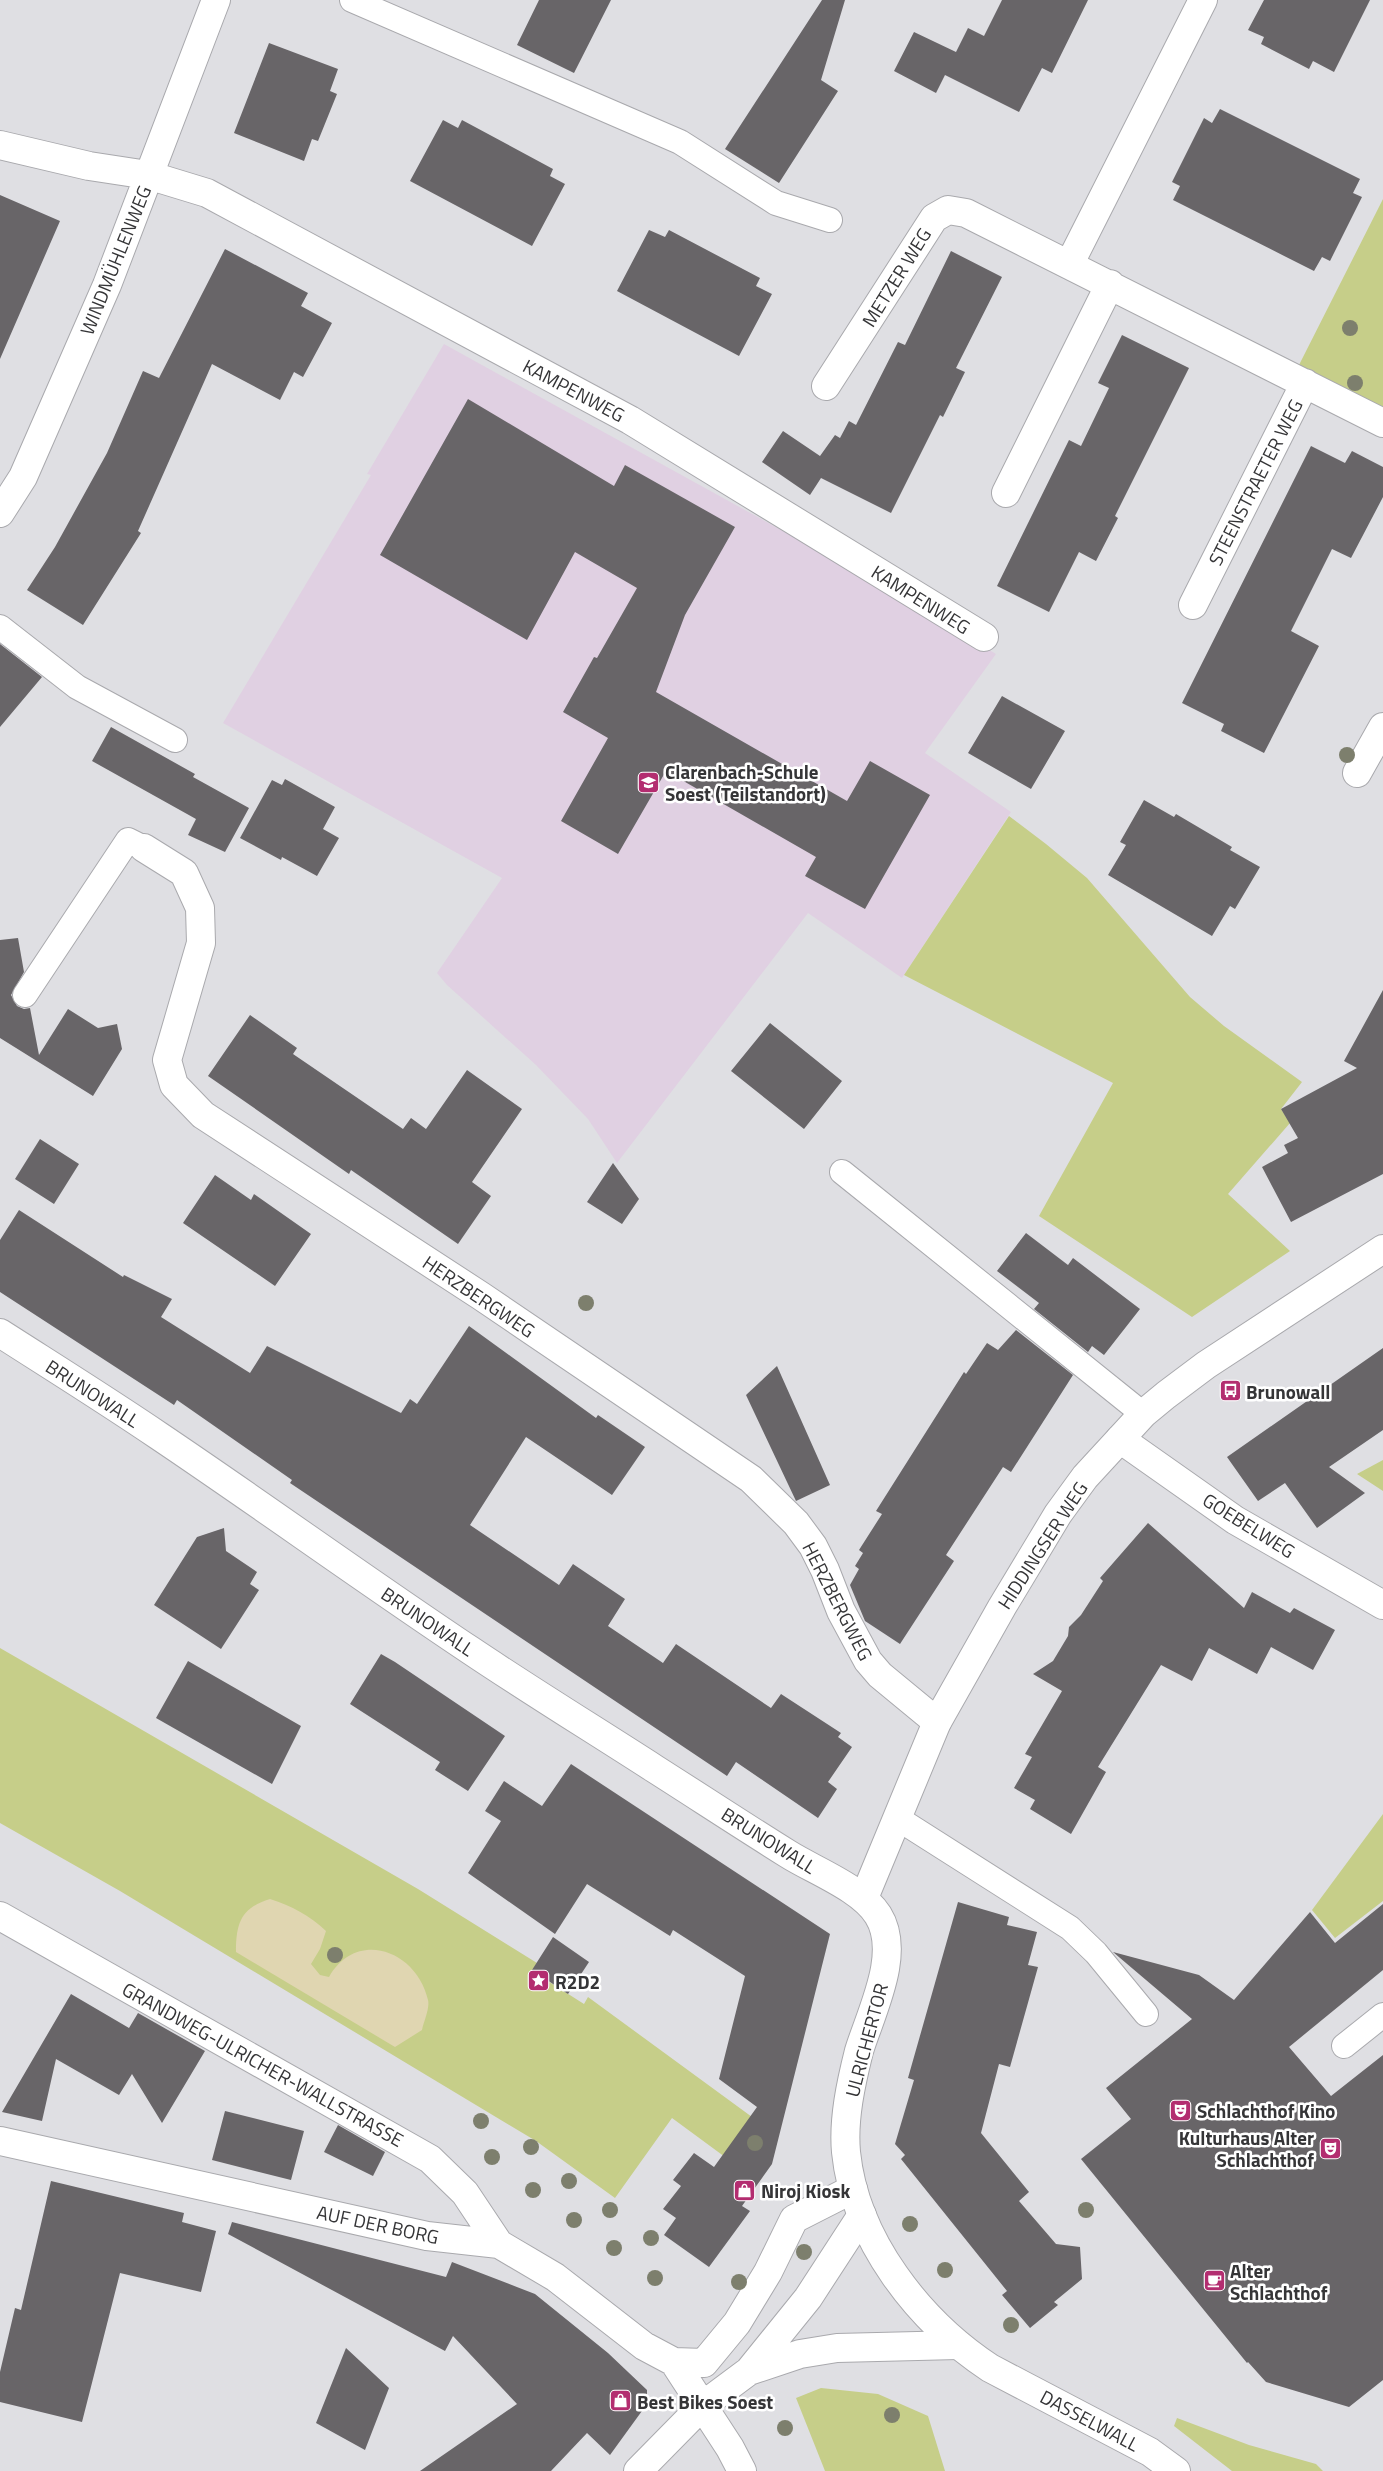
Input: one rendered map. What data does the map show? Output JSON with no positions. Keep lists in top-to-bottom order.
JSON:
{
  "streets": {
    "street": [
      "WINDMÜHLENWEG",
      "METZER WEG",
      "KAMPENWEG",
      "STEENSTRAETER WEG",
      "HERZBERGWEG",
      "BRUNOWALL",
      "GOEBELWEG",
      "HIDDINGSER WEG",
      "ULRICHERTOR",
      "GRANDWEG-ULRICHER-WALLSTRASSE",
      "AUF DER BORG",
      "DASSELWALL"
    ]
  },
  "crossings": [
    ["WINDMÜHLENWEG", "KAMPENWEG"],
    ["METZER WEG", "STEENSTRAETER WEG"],
    ["HERZBERGWEG", "HIDDINGSER WEG"],
    ["BRUNOWALL", "HIDDINGSER WEG"],
    ["BRUNOWALL", "ULRICHERTOR"],
    ["GOEBELWEG", "HIDDINGSER WEG"],
    ["HIDDINGSER WEG", "ULRICHERTOR"],
    ["ULRICHERTOR", "DASSELWALL"],
    ["GRANDWEG-ULRICHER-WALLSTRASSE", "AUF DER BORG"]
  ],
  "places": {
    "school or university": ["Clarenbach-Schule Soest (Teilstandort)"],
    "bus stop": ["Brunowall"],
    "place": ["R2D2"],
    "theatre": ["Schlachthof Kino", "Kulturhaus Alter Schlachthof"],
    "shop": ["Niroj Kiosk", "Best Bikes Soest"],
    "cafe": ["Alter Schlachthof"]
  }
}
